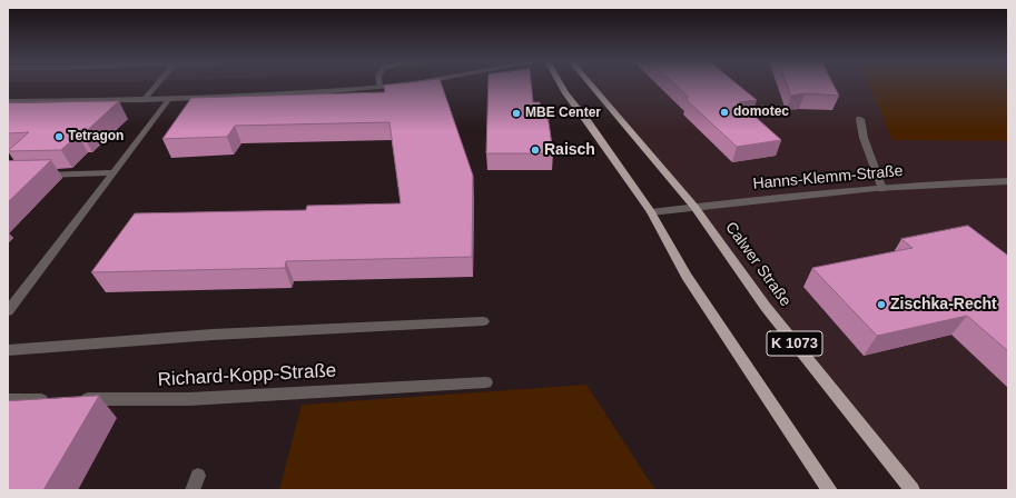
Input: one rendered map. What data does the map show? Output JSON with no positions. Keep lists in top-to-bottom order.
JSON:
{
  "streets": {
    "main road": ["Calwer Straße", "K 1073"],
    "street": ["Hanns-Klemm-Straße", "Richard-Kopp-Straße"]
  },
  "crossings": [
    ["Hanns-Klemm-Straße", "Calwer Straße"],
    ["Hanns-Klemm-Straße", "K 1073"]
  ],
  "places": [
    "domotec",
    "MBE Center",
    "Tetragon",
    "Raisch",
    "Zischka-Recht"
  ]
}
